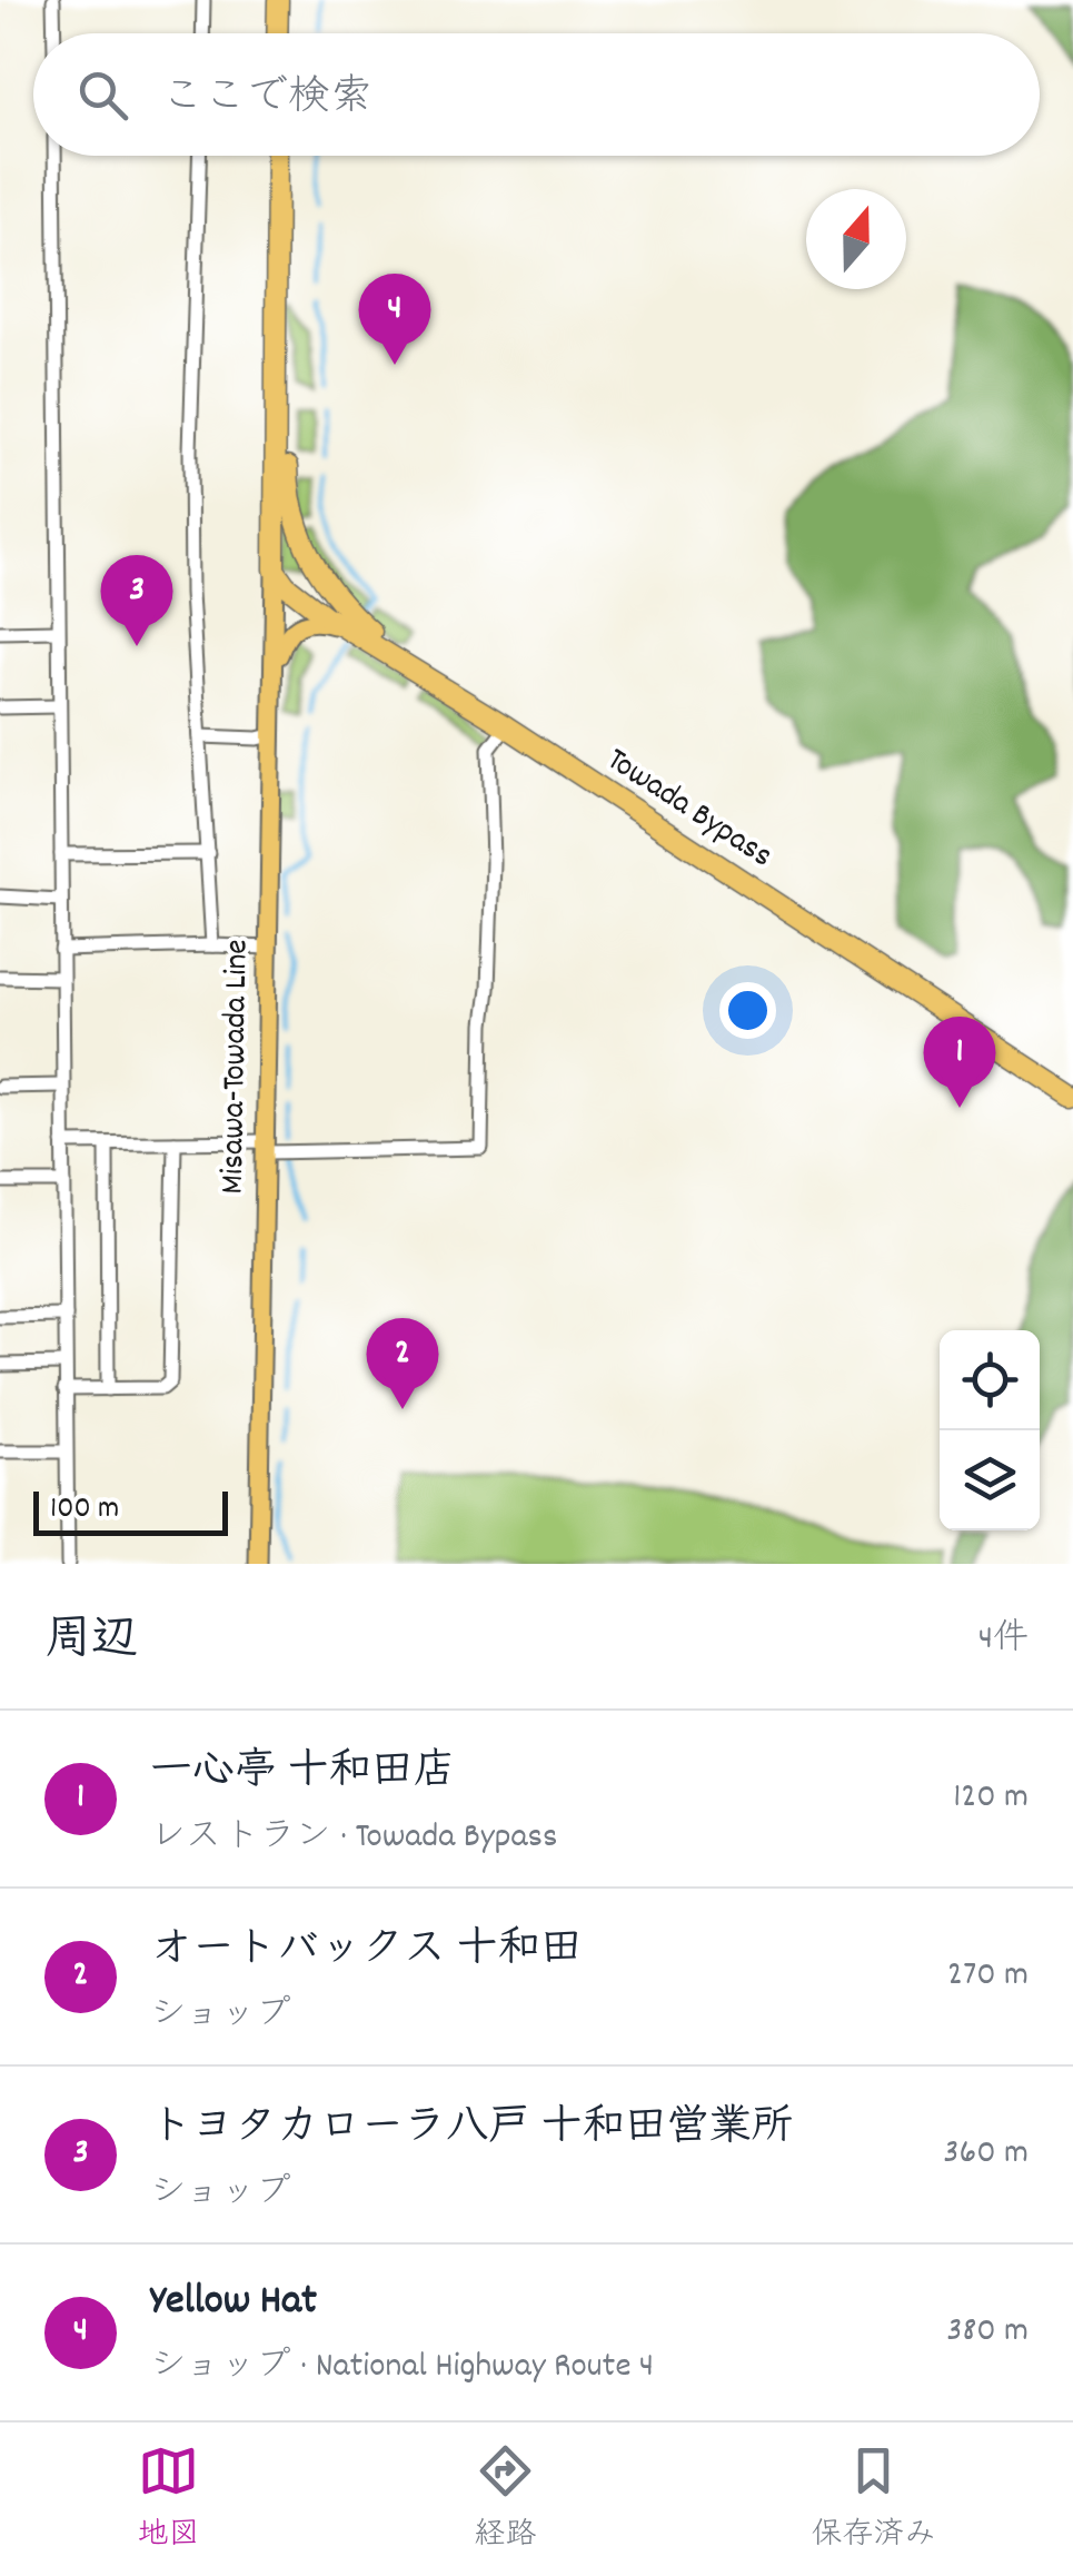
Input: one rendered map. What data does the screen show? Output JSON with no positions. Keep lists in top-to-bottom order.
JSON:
{
  "streets": {
    "highway": ["Towada Bypass"],
    "main road": ["Misawa-Towada Line"]
  },
  "crossings": [
    ["Towada Bypass", "Misawa-Towada Line"]
  ],
  "scale_bar": "100 m",
  "north": "top",
  "page": {
    "search": "ここで検索",
    "pins": [
      "4",
      "3",
      "1",
      "2"
    ],
    "scale": "100 m",
    "heading": ["周辺", "4件"],
    "list": [
      {
        "mark": "1",
        "name": "一心亭 十和田店",
        "note": "レストラン · Towada Bypass",
        "value": "120 m"
      },
      {
        "mark": "2",
        "name": "オートバックス 十和田",
        "note": "ショップ",
        "value": "270 m"
      },
      {
        "mark": "3",
        "name": "トヨタカローラ八戸 十和田営業所",
        "note": "ショップ",
        "value": "360 m"
      },
      {
        "mark": "4",
        "name": "Yellow Hat",
        "note": "ショップ · National Highway Route 4",
        "value": "380 m"
      }
    ],
    "nav": ["地図", "経路", "保存済み"]
  }
}
